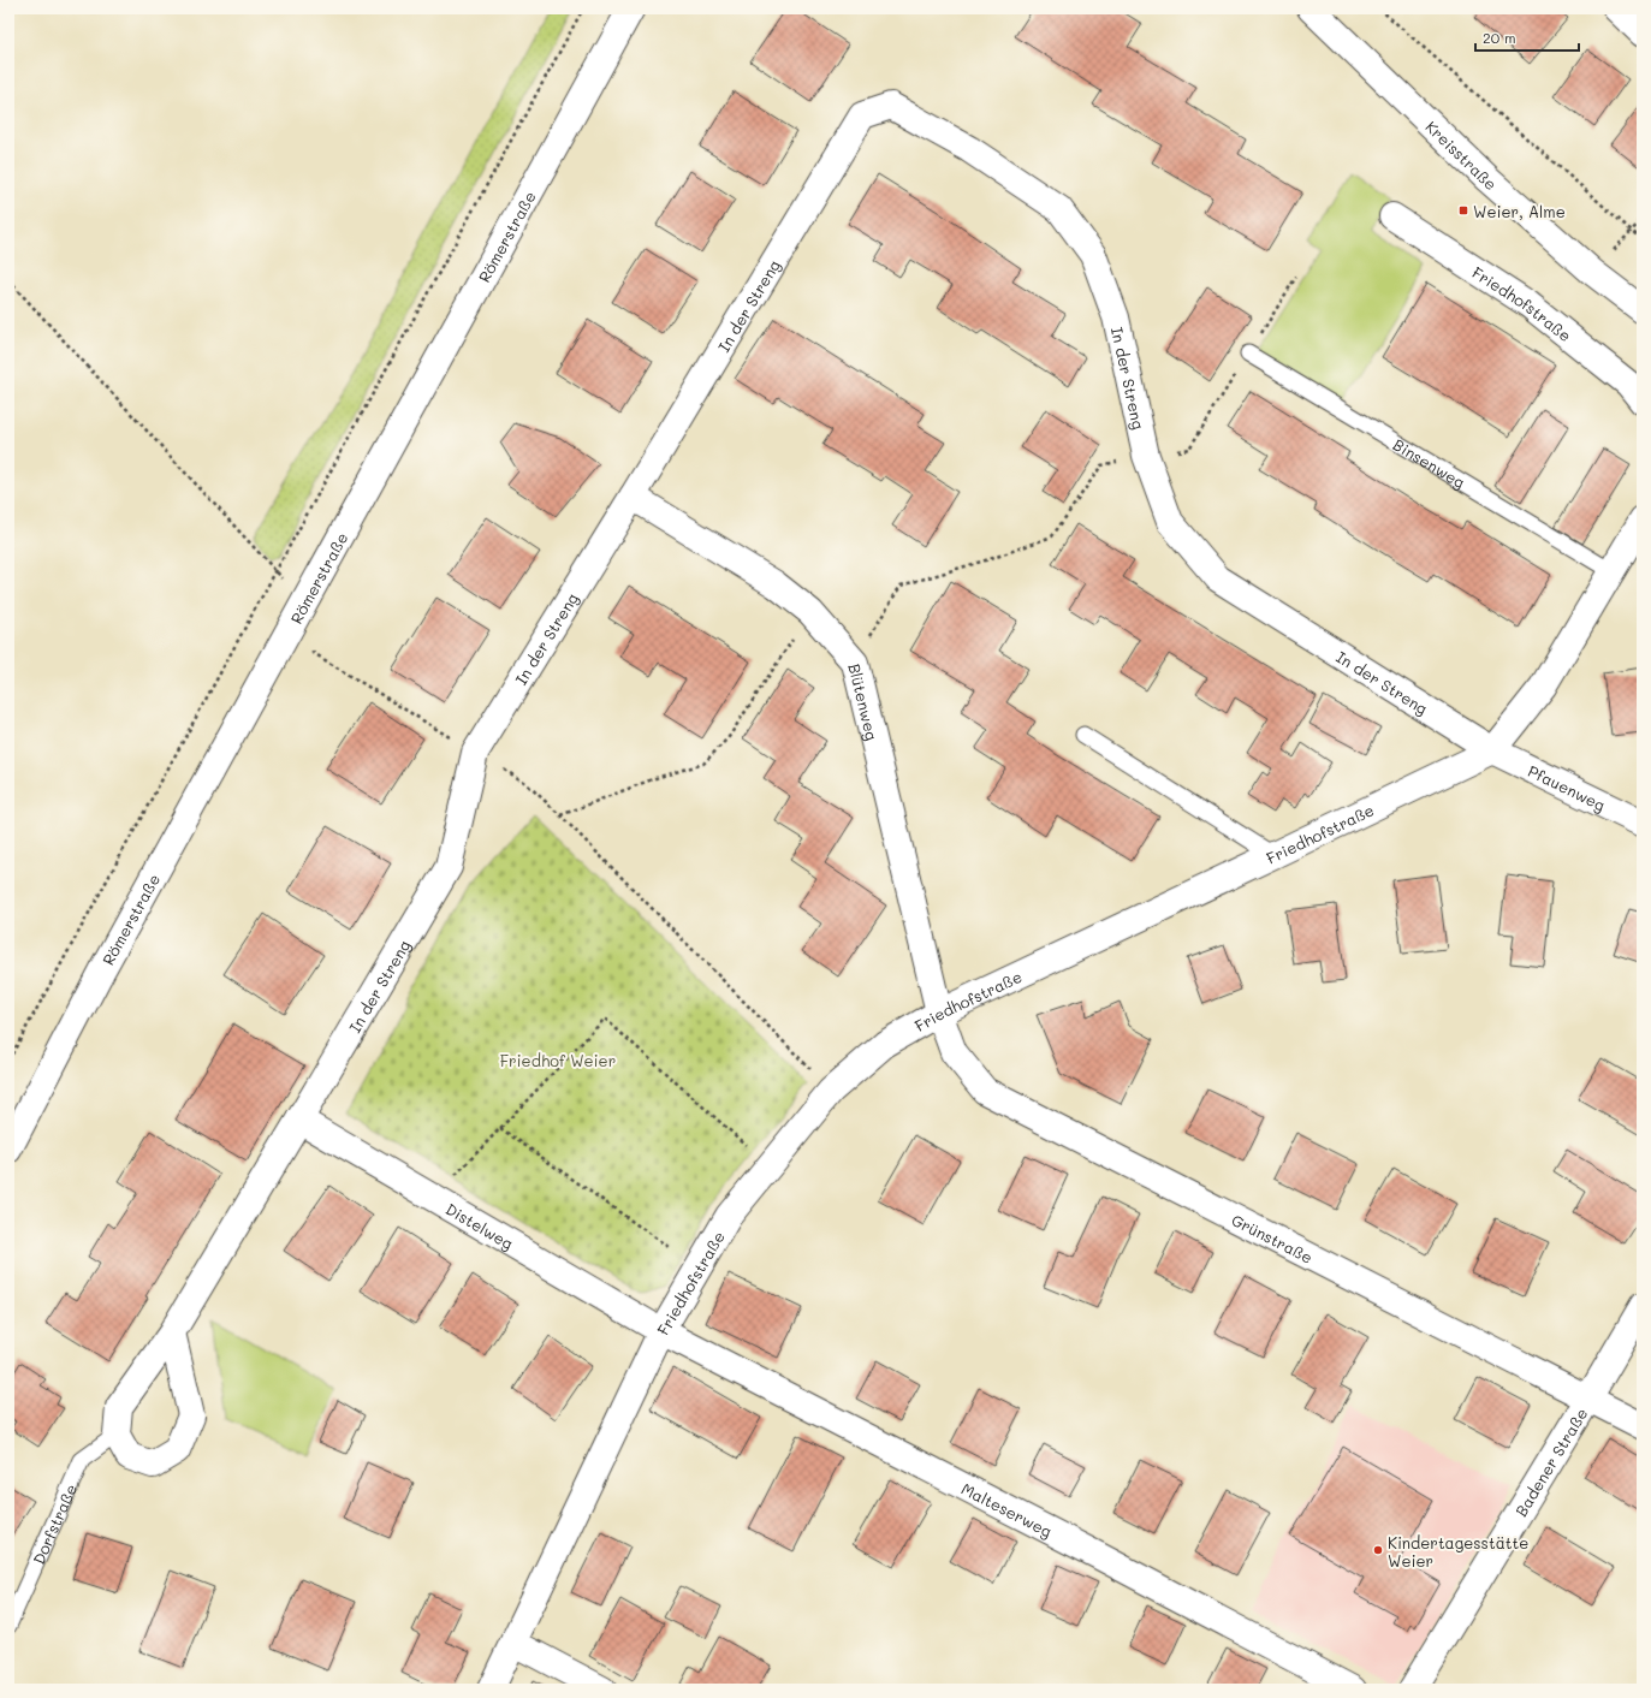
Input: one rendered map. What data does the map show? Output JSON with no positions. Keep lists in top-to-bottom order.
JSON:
{
  "streets": {
    "street": [
      "Kreisstraße",
      "Römerstraße",
      "Friedhofstraße",
      "In der Streng",
      "Blütenweg",
      "Pfauenweg",
      "Distelweg",
      "Grünstraße",
      "Badener Straße",
      "Malteserweg"
    ],
    "lane": ["Binsenweg", "Dorfstraße"]
  },
  "crossings": [
    ["Friedhofstraße", "In der Streng"],
    ["Friedhofstraße", "Binsenweg"],
    ["Friedhofstraße", "Blütenweg"],
    ["Friedhofstraße", "Pfauenweg"],
    ["Friedhofstraße", "Distelweg"],
    ["Friedhofstraße", "Grünstraße"],
    ["Friedhofstraße", "Malteserweg"],
    ["In der Streng", "Blütenweg"],
    ["In der Streng", "Pfauenweg"],
    ["In der Streng", "Distelweg"],
    ["In der Streng", "Dorfstraße"],
    ["Blütenweg", "Grünstraße"],
    ["Distelweg", "Malteserweg"],
    ["Grünstraße", "Badener Straße"]
  ],
  "parks": ["Friedhof Weier"],
  "places": {
    "transit": ["Weier, Alme"],
    "other": ["Kindertagesstätte Weier"]
  },
  "scale_bar": "20 m"
}
